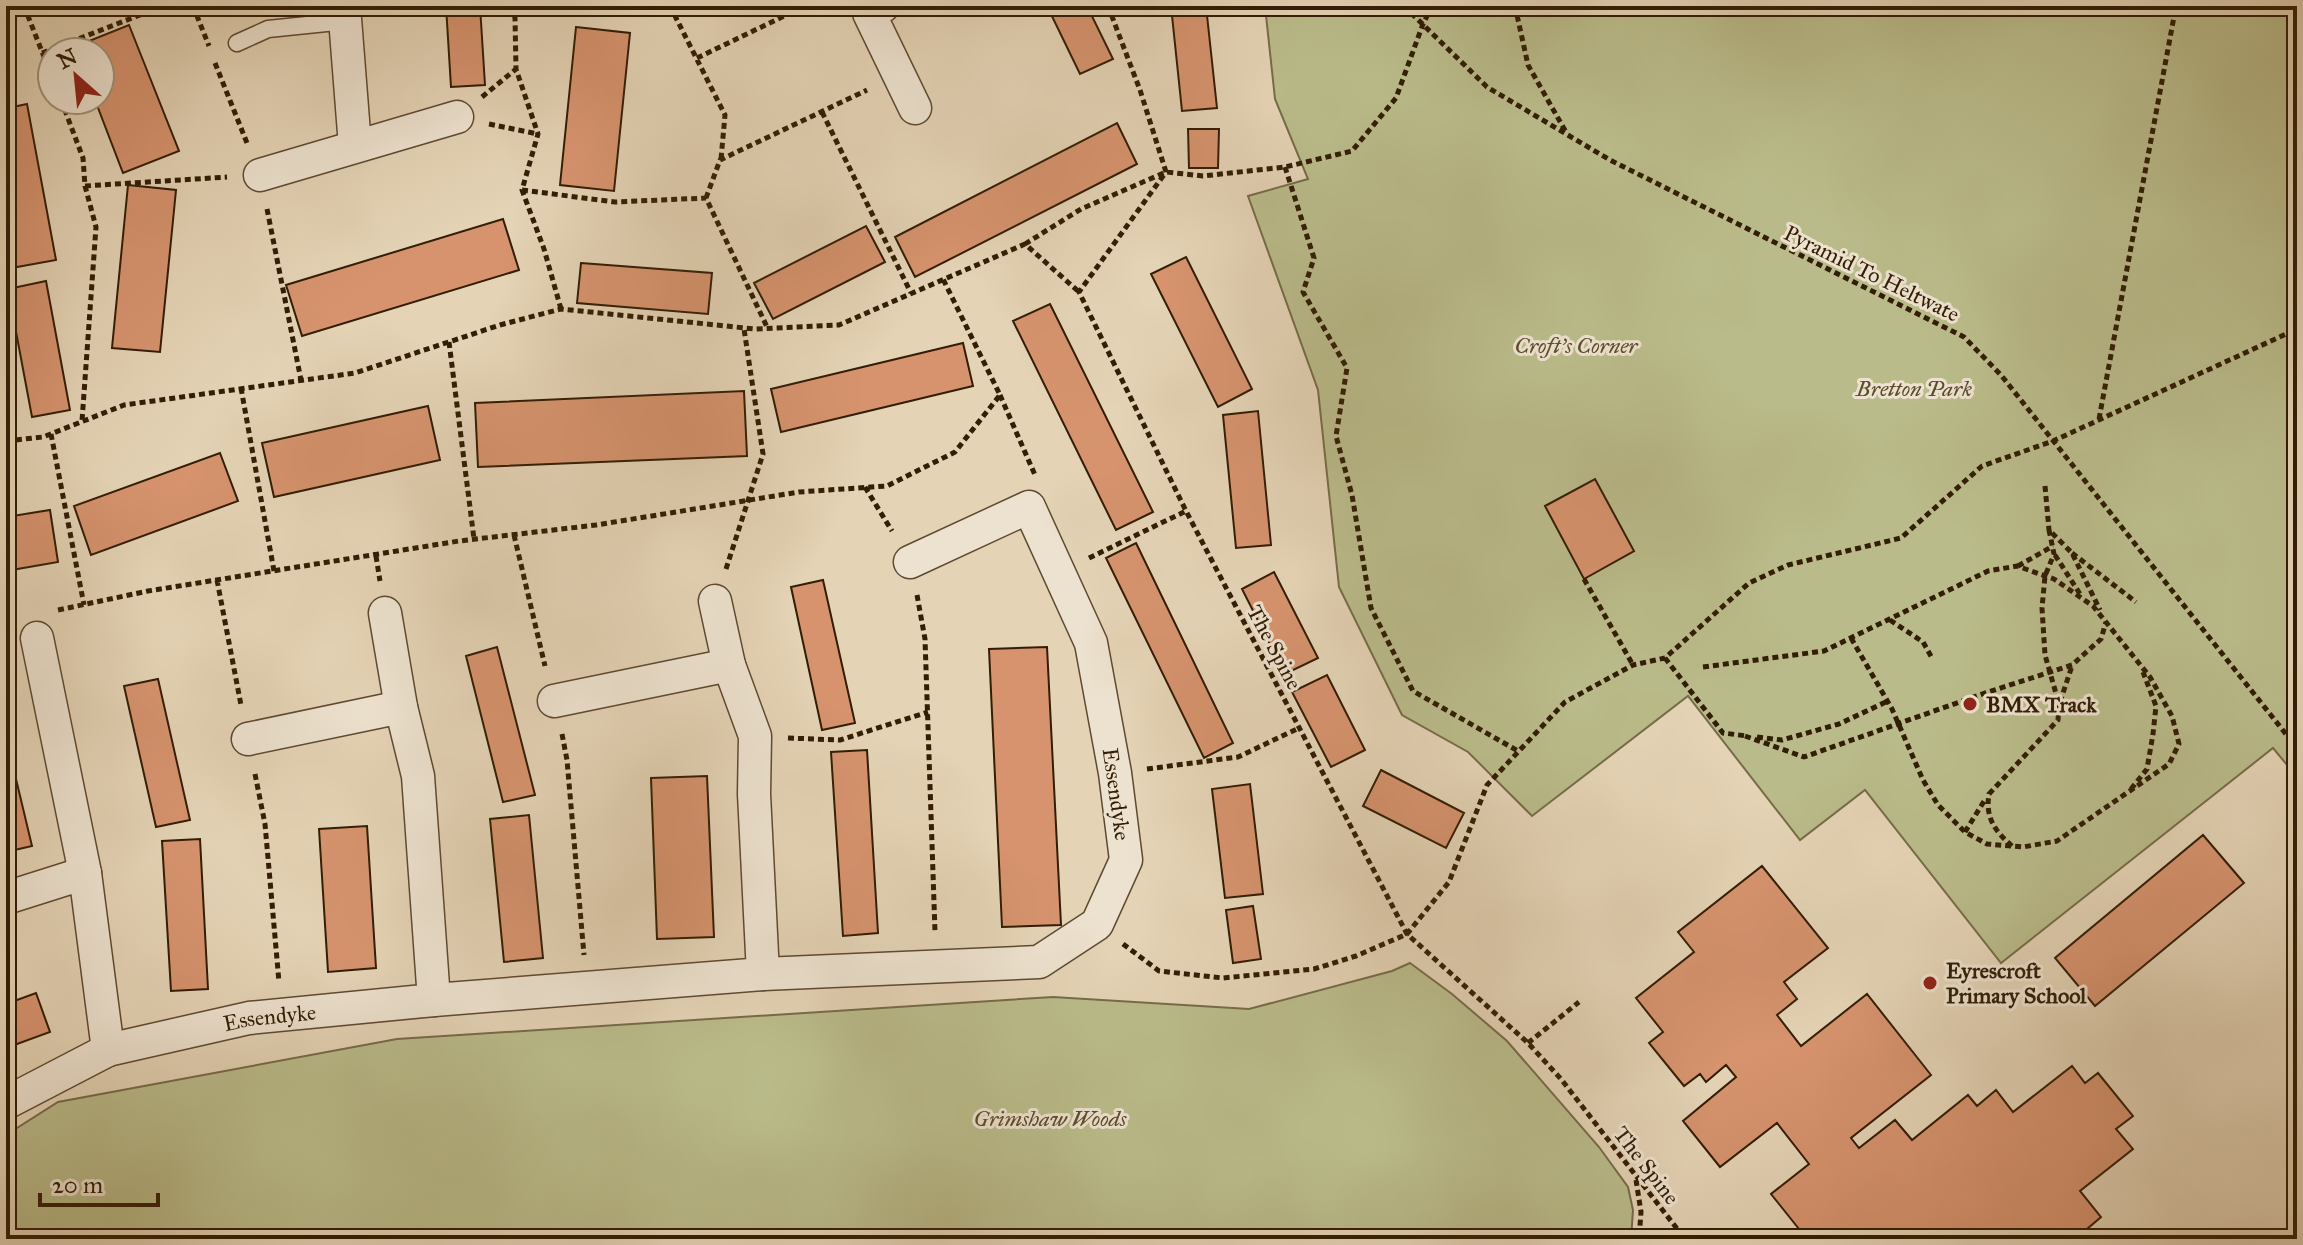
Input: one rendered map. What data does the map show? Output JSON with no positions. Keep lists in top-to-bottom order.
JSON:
{
  "streets": {
    "street": ["Essendyke"],
    "path": ["Pyramid To Heltwate", "The Spine"]
  },
  "parks": ["Croft's Corner", "Bretton Park", "Grimshaw Woods"],
  "places": ["BMX Track", "Eyrescroft Primary School"],
  "scale_bar": "20 m",
  "north": "top left"
}
